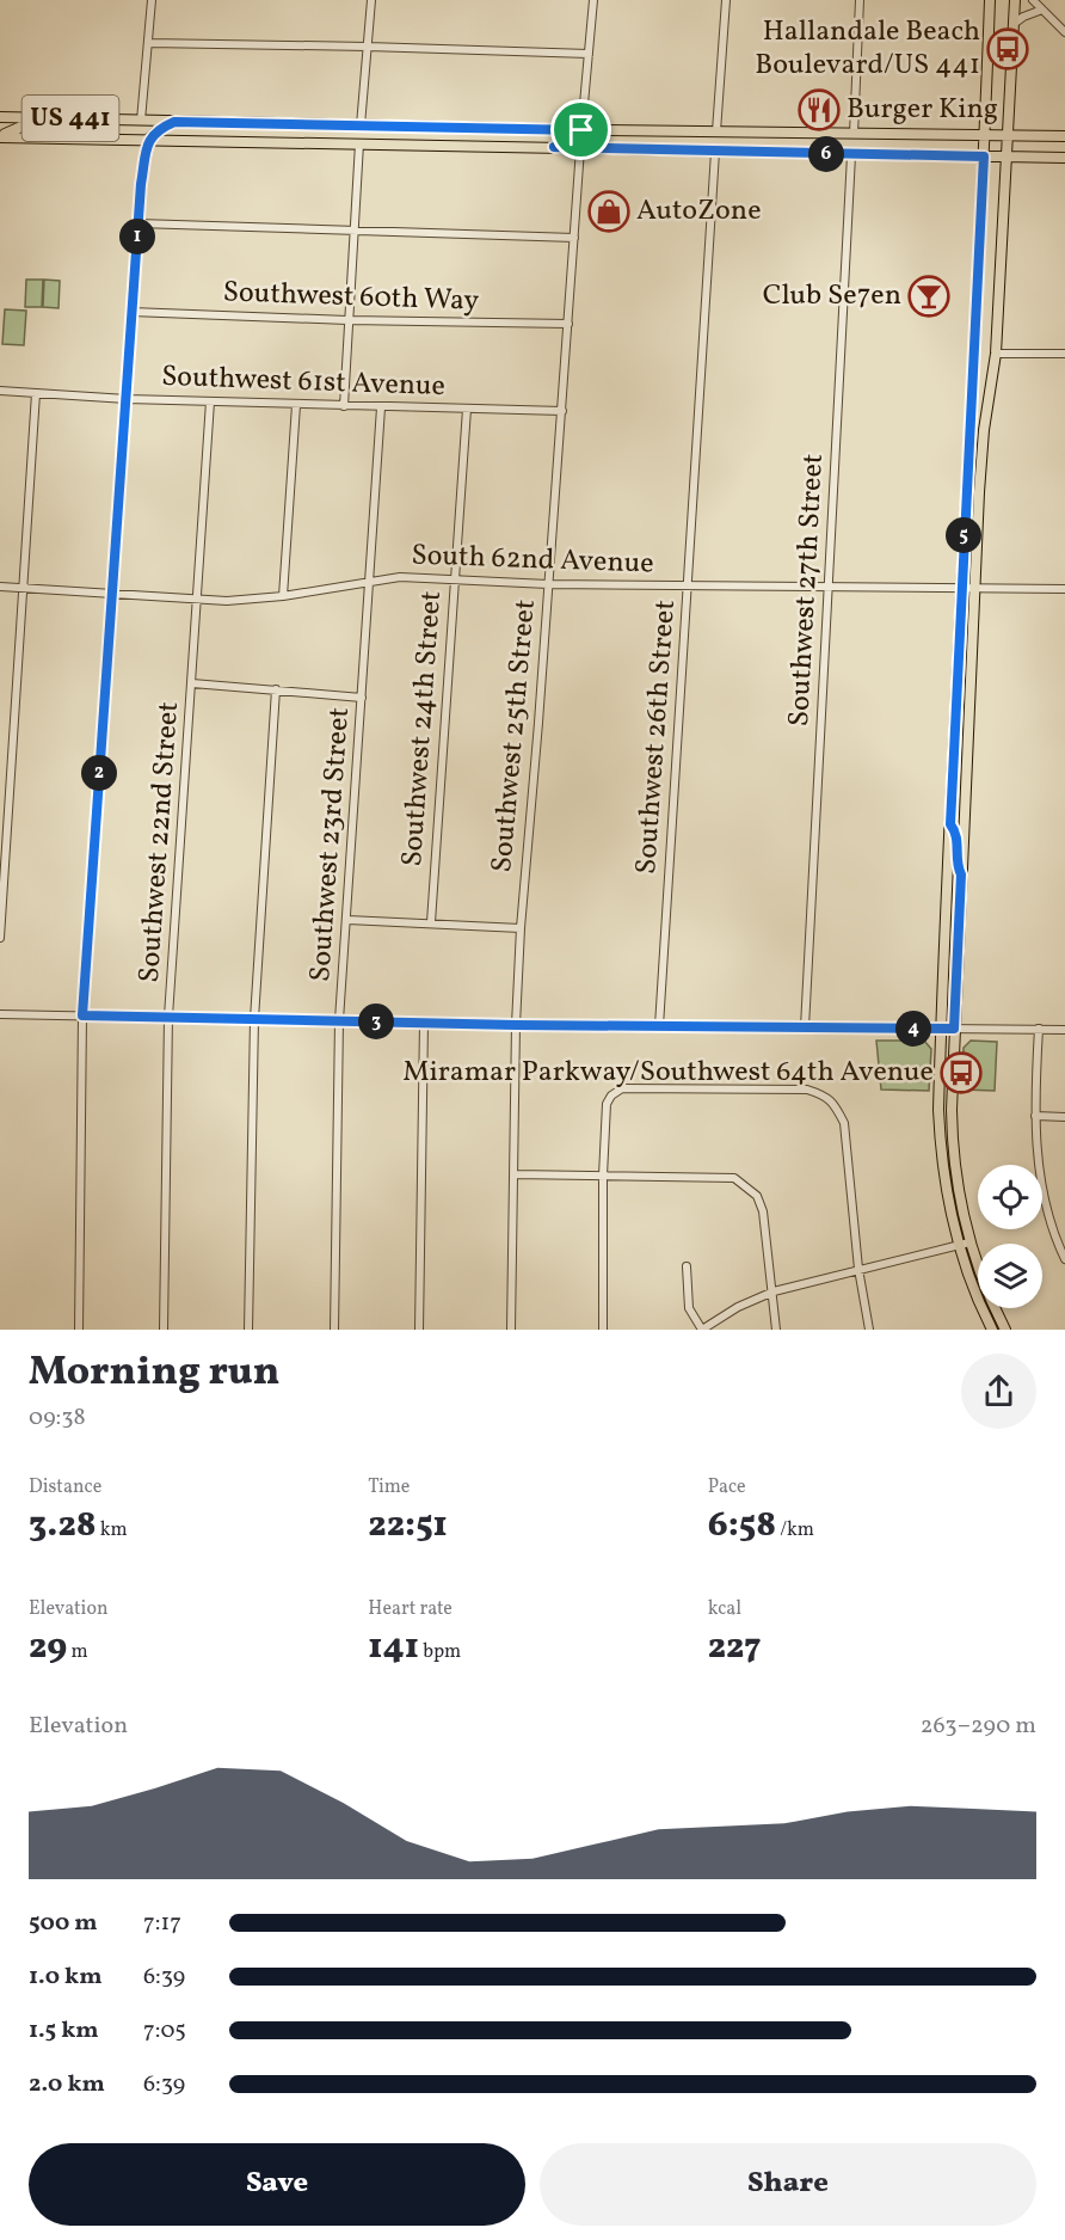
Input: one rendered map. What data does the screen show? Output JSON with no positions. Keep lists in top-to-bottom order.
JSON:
{
  "streets": {
    "main road": ["US 441"],
    "street": [
      "Southwest 60th Way",
      "Southwest 61st Avenue",
      "South 62nd Avenue",
      "Southwest 27th Street",
      "Southwest 24th Street",
      "Southwest 25th Street",
      "Southwest 26th Street",
      "Southwest 22nd Street",
      "Southwest 23rd Street"
    ]
  },
  "crossings": [
    ["US 441", "Southwest 27th Street"],
    ["US 441", "Southwest 25th Street"],
    ["US 441", "Southwest 26th Street"],
    ["Southwest 60th Way", "Southwest 25th Street"],
    ["Southwest 61st Avenue", "Southwest 24th Street"],
    ["Southwest 61st Avenue", "Southwest 25th Street"],
    ["Southwest 61st Avenue", "Southwest 22nd Street"],
    ["Southwest 61st Avenue", "Southwest 23rd Street"],
    ["South 62nd Avenue", "Southwest 27th Street"],
    ["South 62nd Avenue", "Southwest 24th Street"],
    ["South 62nd Avenue", "Southwest 25th Street"],
    ["South 62nd Avenue", "Southwest 26th Street"],
    ["South 62nd Avenue", "Southwest 22nd Street"],
    ["South 62nd Avenue", "Southwest 23rd Street"]
  ],
  "places": {
    "bus stop": ["Hallandale Beach Boulevard/US 441", "Miramar Parkway/Southwest 64th Avenue"],
    "restaurant": ["Burger King"],
    "shop": ["AutoZone"],
    "bar": ["Club Se7en"]
  },
  "page": {
    "pins": [
      "6",
      "1",
      "5",
      "2",
      "3",
      "4"
    ],
    "heading": ["Morning run", "09:38"],
    "stats": [
      ["Distance", "3.28 km"],
      ["Time", "22:51"],
      ["Pace", "6:58 /km"],
      ["Elevation", "29 m"],
      ["Heart rate", "141 bpm"],
      ["kcal", "227"]
    ],
    "chart": ["Elevation", "263–290 m"],
    "list": [
      {
        "name": "500 m",
        "note": "7:17"
      },
      {
        "name": "1.0 km",
        "note": "6:39"
      },
      {
        "name": "1.5 km",
        "note": "7:05"
      },
      {
        "name": "2.0 km",
        "note": "6:39"
      }
    ],
    "buttons": ["Save", "Share"]
  }
}
